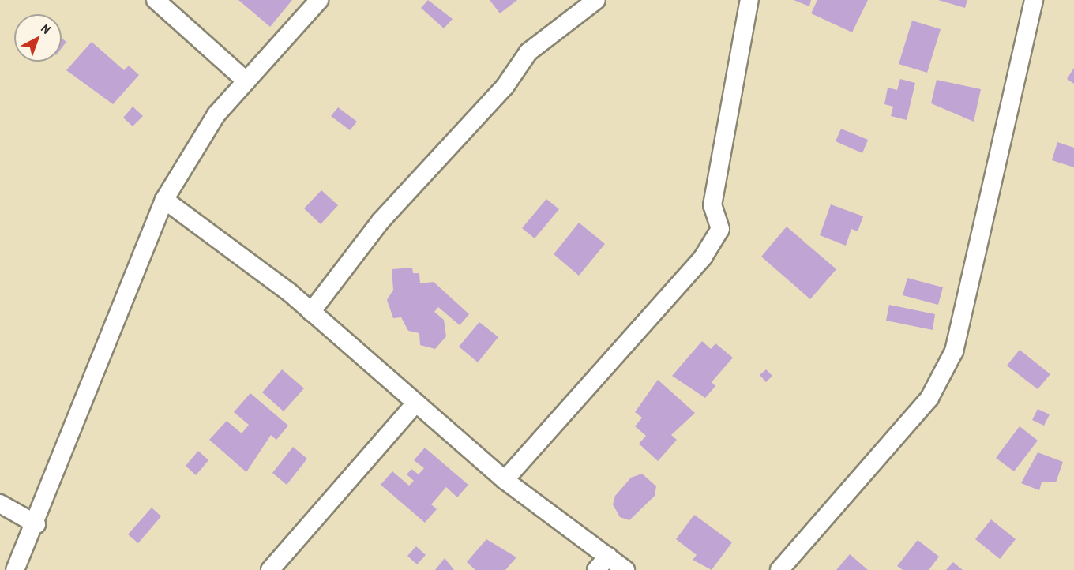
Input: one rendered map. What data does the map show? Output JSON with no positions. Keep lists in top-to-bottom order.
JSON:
{
  "north": "top right"
}
